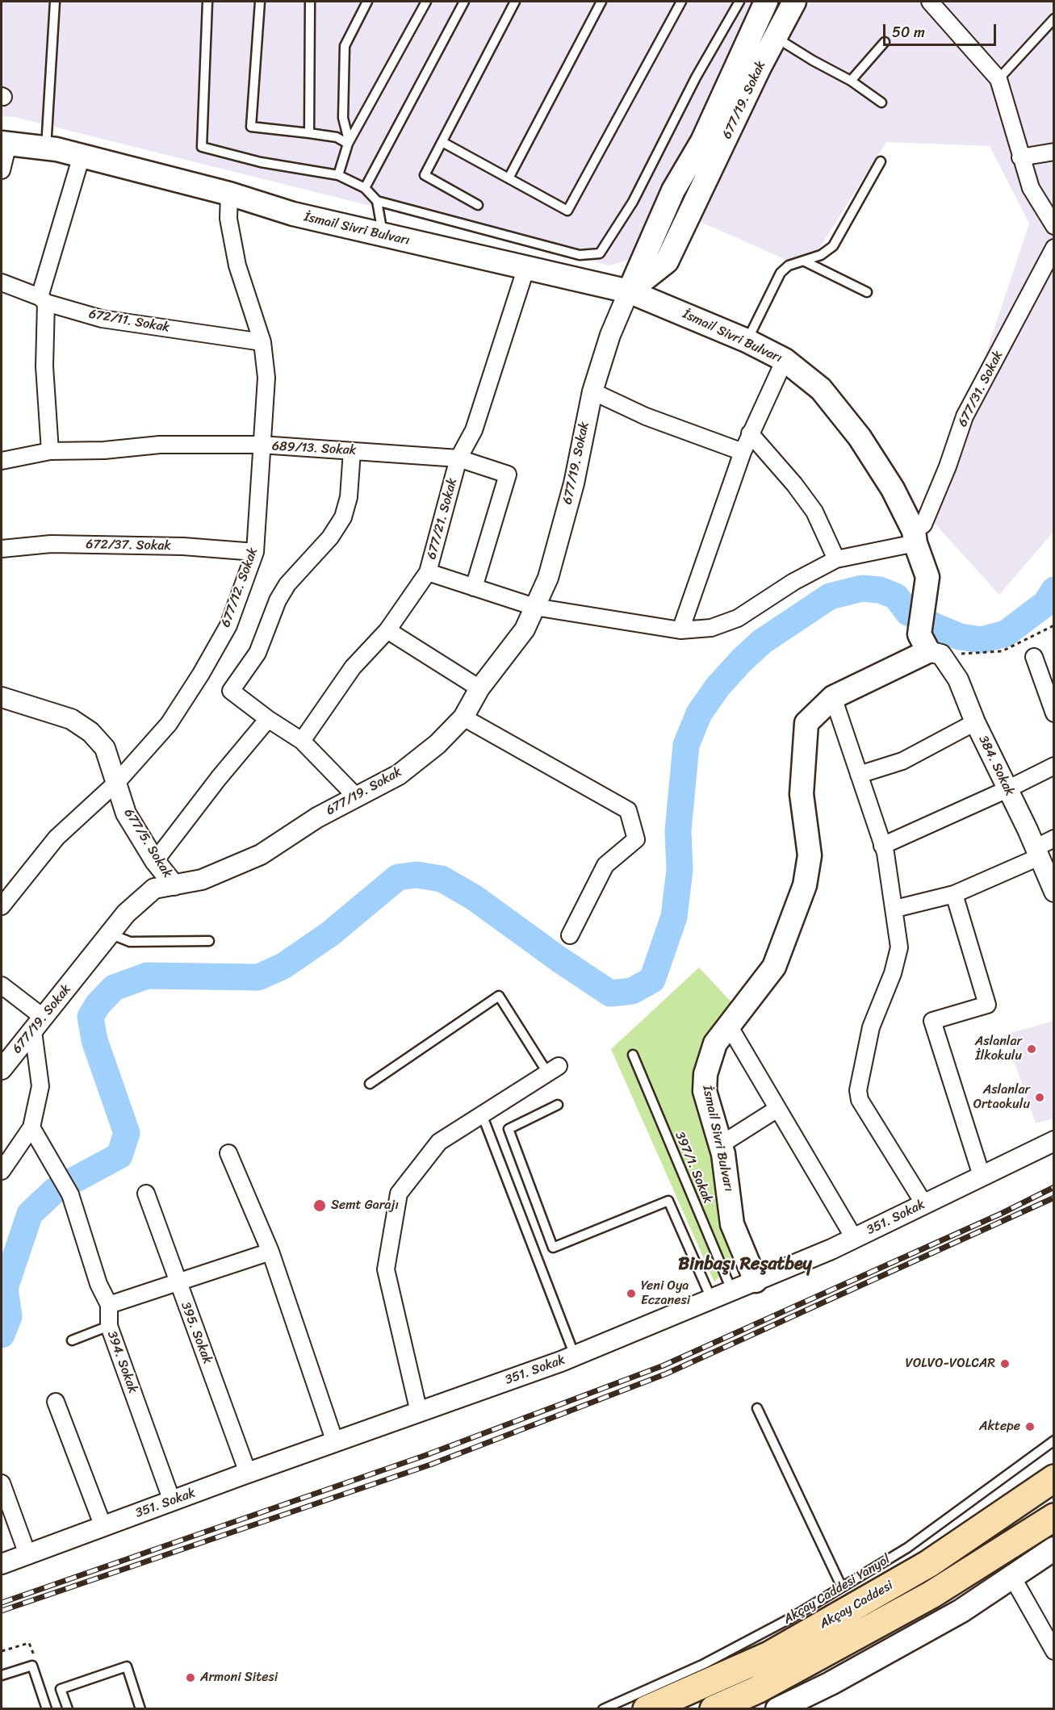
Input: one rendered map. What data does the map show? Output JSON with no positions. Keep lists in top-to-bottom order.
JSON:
{
  "streets": {
    "highway": ["Akçay Caddesi"],
    "main road": ["677/19. Sokak", "İsmail Sivri Bulvarı"],
    "street": [
      "672/11. Sokak",
      "677/31. Sokak",
      "689/13. Sokak",
      "677/21. Sokak",
      "672/37. Sokak",
      "677/12. Sokak",
      "384. Sokak",
      "677/5. Sokak",
      "351. Sokak",
      "395. Sokak",
      "394. Sokak"
    ],
    "lane": ["397/1. Sokak", "Akçay Caddesi Yanyol"]
  },
  "crossings": [
    ["677/19. Sokak", "İsmail Sivri Bulvarı"],
    ["677/19. Sokak", "677/5. Sokak"],
    ["İsmail Sivri Bulvarı", "677/31. Sokak"],
    ["İsmail Sivri Bulvarı", "677/21. Sokak"],
    ["İsmail Sivri Bulvarı", "677/12. Sokak"],
    ["İsmail Sivri Bulvarı", "384. Sokak"],
    ["İsmail Sivri Bulvarı", "351. Sokak"],
    ["672/11. Sokak", "677/12. Sokak"],
    ["689/13. Sokak", "677/21. Sokak"],
    ["689/13. Sokak", "677/12. Sokak"],
    ["672/37. Sokak", "677/12. Sokak"],
    ["677/12. Sokak", "677/5. Sokak"],
    ["397/1. Sokak", "351. Sokak"],
    ["351. Sokak", "395. Sokak"],
    ["351. Sokak", "394. Sokak"]
  ],
  "districts": ["Binbaşı Reşatbey"],
  "places": [
    "Aslanlar İlkokulu",
    "Aslanlar Ortaokulu",
    "Semt Garajı",
    "Yeni Oya Eczanesi",
    "VOLVO-VOLCAR",
    "Aktepe",
    "Armoni Sitesi"
  ],
  "scale_bar": "50 m"
}
